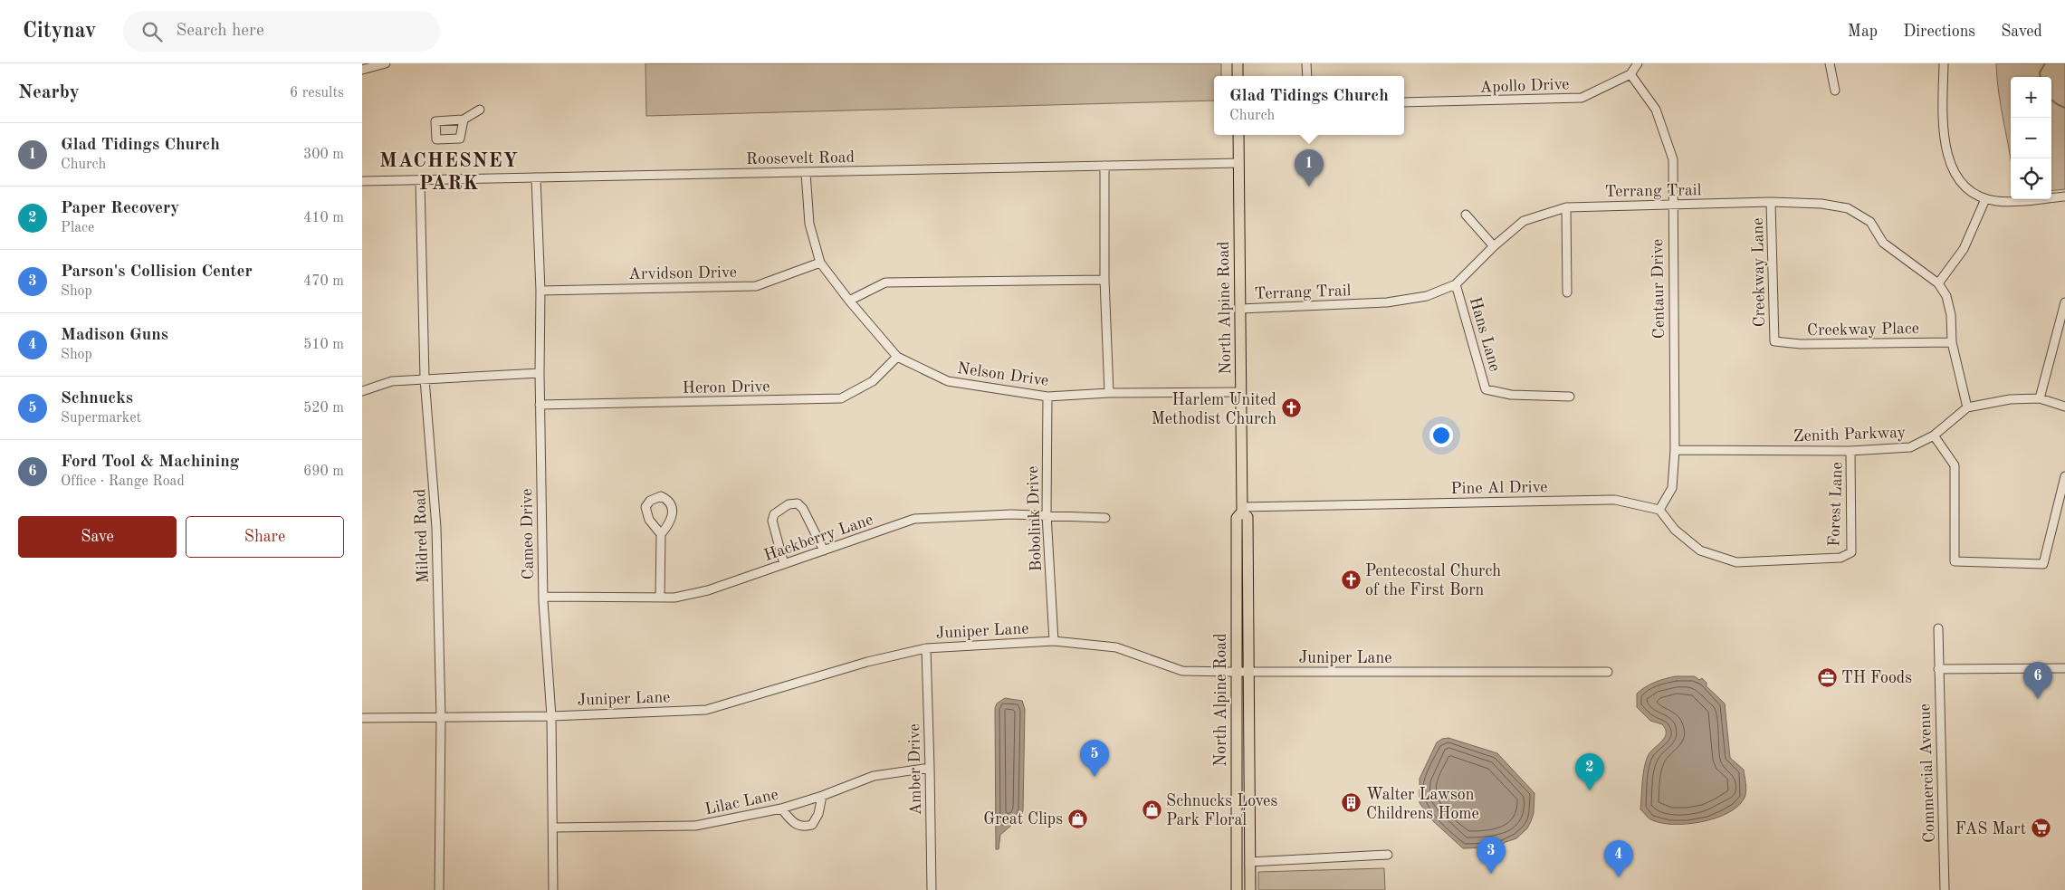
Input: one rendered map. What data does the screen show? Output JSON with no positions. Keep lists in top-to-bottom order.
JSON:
{
  "streets": {
    "main road": ["North Alpine Road"],
    "street": [
      "Apollo Drive",
      "Roosevelt Road",
      "Terrang Trail",
      "Arvidson Drive",
      "Creekway Lane",
      "Centaur Drive",
      "Creekway Place",
      "Hans Lane",
      "Nelson Drive",
      "Heron Drive",
      "Zenith Parkway",
      "Pine Al Drive",
      "Forest Lane",
      "Bobolink Drive",
      "Cameo Drive",
      "Mildred Road",
      "Hackberry Lane",
      "Juniper Lane",
      "Amber Drive",
      "Commercial Avenue",
      "Lilac Lane"
    ]
  },
  "crossings": [
    ["Apollo Drive", "Centaur Drive"],
    ["Roosevelt Road", "North Alpine Road"],
    ["Roosevelt Road", "Nelson Drive"],
    ["Roosevelt Road", "Cameo Drive"],
    ["Roosevelt Road", "Mildred Road"],
    ["Terrang Trail", "Creekway Lane"],
    ["Terrang Trail", "Centaur Drive"],
    ["Terrang Trail", "North Alpine Road"],
    ["Terrang Trail", "Creekway Place"],
    ["Terrang Trail", "Hans Lane"],
    ["Terrang Trail", "Zenith Parkway"],
    ["Arvidson Drive", "Nelson Drive"],
    ["Arvidson Drive", "Cameo Drive"],
    ["Creekway Lane", "Creekway Place"],
    ["Centaur Drive", "Zenith Parkway"],
    ["Centaur Drive", "Pine Al Drive"],
    ["Centaur Drive", "Forest Lane"],
    ["North Alpine Road", "Nelson Drive"],
    ["North Alpine Road", "Pine Al Drive"],
    ["North Alpine Road", "Juniper Lane"],
    ["Nelson Drive", "Heron Drive"],
    ["Nelson Drive", "Bobolink Drive"],
    ["Heron Drive", "Cameo Drive"],
    ["Zenith Parkway", "Forest Lane"],
    ["Pine Al Drive", "Forest Lane"],
    ["Bobolink Drive", "Hackberry Lane"],
    ["Bobolink Drive", "Juniper Lane"],
    ["Cameo Drive", "Hackberry Lane"],
    ["Cameo Drive", "Juniper Lane"],
    ["Cameo Drive", "Lilac Lane"],
    ["Mildred Road", "Juniper Lane"],
    ["Juniper Lane", "Amber Drive"],
    ["Amber Drive", "Lilac Lane"]
  ],
  "districts": ["MACHESNEY PARK"],
  "places": {
    "church": ["Harlem United Methodist Church", "Pentecostal Church of the First Born"],
    "office": ["TH Foods"],
    "building": ["Walter Lawson Childrens Home"],
    "shop": ["Schnucks Loves Park Floral", "Great Clips"],
    "supermarket": ["FAS Mart"]
  },
  "page": {
    "header": "Citynav",
    "search": "Search here",
    "nav": ["Map", "Directions", "Saved"],
    "heading": ["Nearby", "6 results"],
    "popup": ["Glad Tidings Church", "Church"],
    "map_buttons": ["+", "−"],
    "list": [
      {
        "mark": "1",
        "name": "Glad Tidings Church",
        "note": "Church",
        "value": "300 m"
      },
      {
        "mark": "2",
        "name": "Paper Recovery",
        "note": "Place",
        "value": "410 m"
      },
      {
        "mark": "3",
        "name": "Parson's Collision Center",
        "note": "Shop",
        "value": "470 m"
      },
      {
        "mark": "4",
        "name": "Madison Guns",
        "note": "Shop",
        "value": "510 m"
      },
      {
        "mark": "5",
        "name": "Schnucks",
        "note": "Supermarket",
        "value": "520 m"
      },
      {
        "mark": "6",
        "name": "Ford Tool & Machining",
        "note": "Office · Range Road",
        "value": "690 m"
      }
    ],
    "pins": [
      "1",
      "6",
      "5",
      "2",
      "3",
      "4"
    ],
    "buttons": ["Save", "Share"]
  }
}
